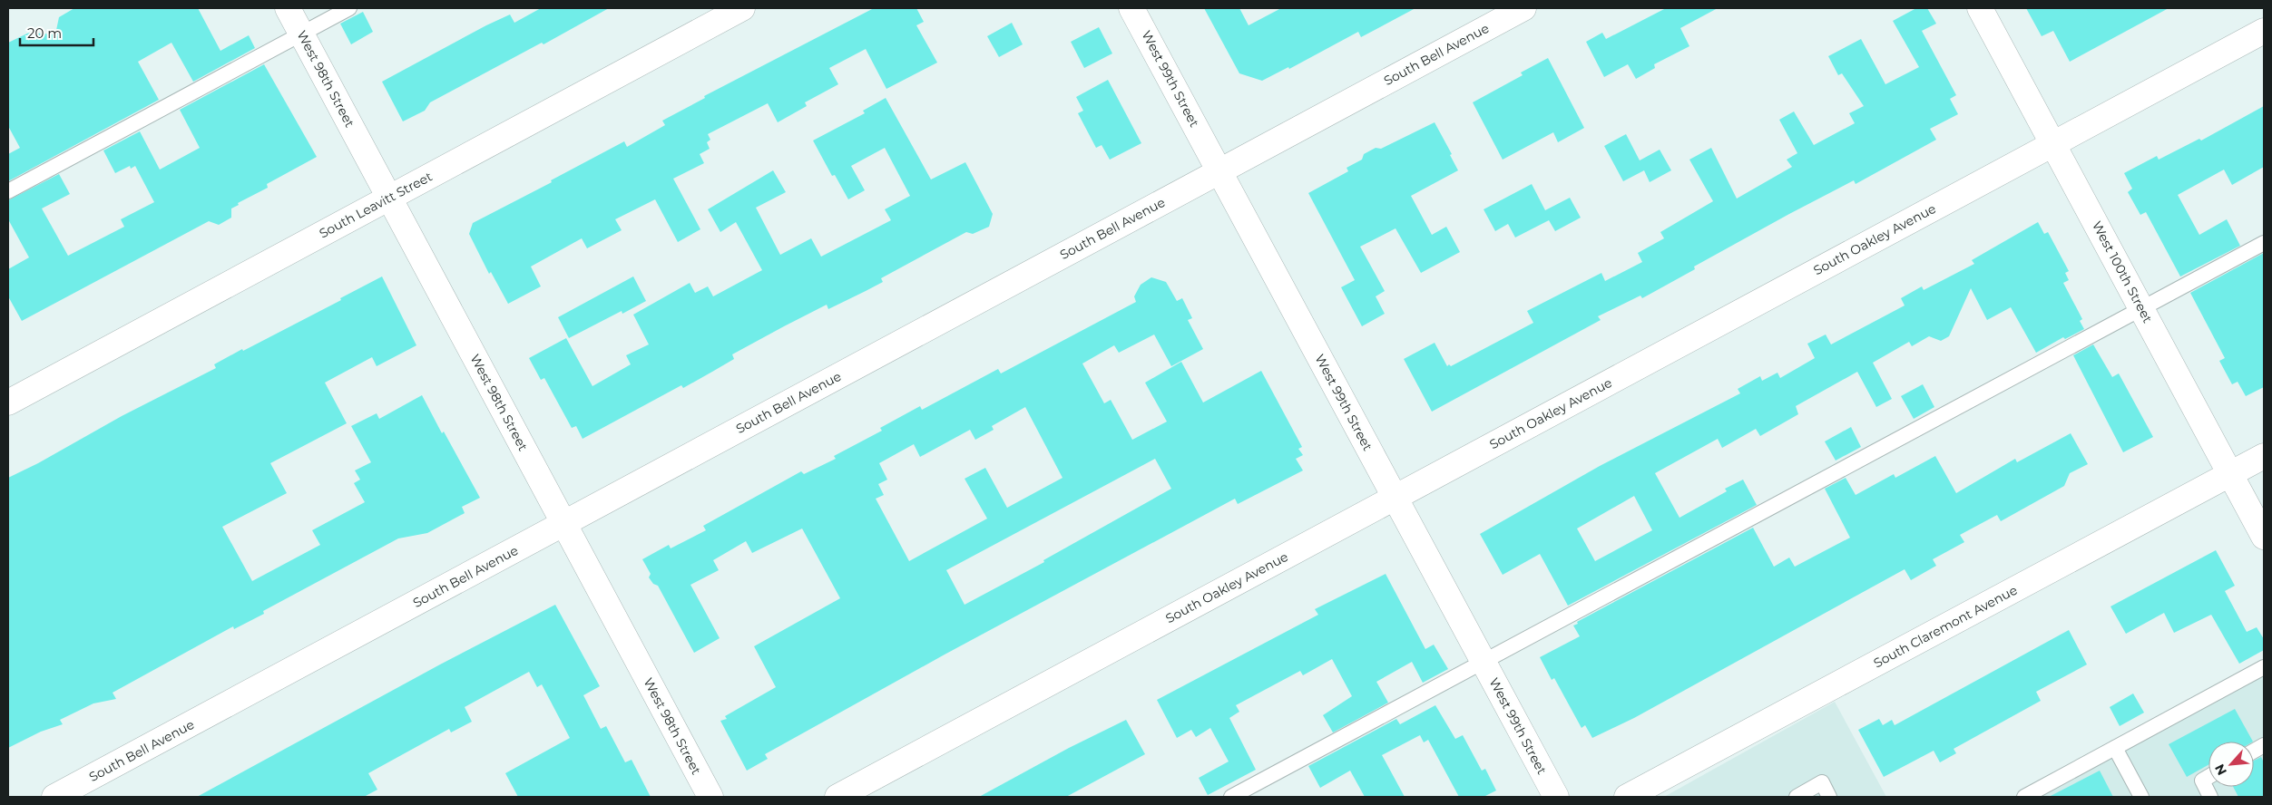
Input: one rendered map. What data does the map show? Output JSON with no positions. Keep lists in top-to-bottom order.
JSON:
{
  "streets": {
    "street": [
      "South Bell Avenue",
      "West 98th Street",
      "West 99th Street",
      "South Leavitt Street",
      "South Oakley Avenue",
      "West 100th Street",
      "South Claremont Avenue"
    ]
  },
  "crossings": [
    ["South Bell Avenue", "West 98th Street"],
    ["South Bell Avenue", "West 99th Street"],
    ["West 98th Street", "South Leavitt Street"],
    ["West 99th Street", "South Oakley Avenue"],
    ["South Oakley Avenue", "West 100th Street"],
    ["West 100th Street", "South Claremont Avenue"]
  ],
  "scale_bar": "20 m",
  "north": "bottom left"
}
